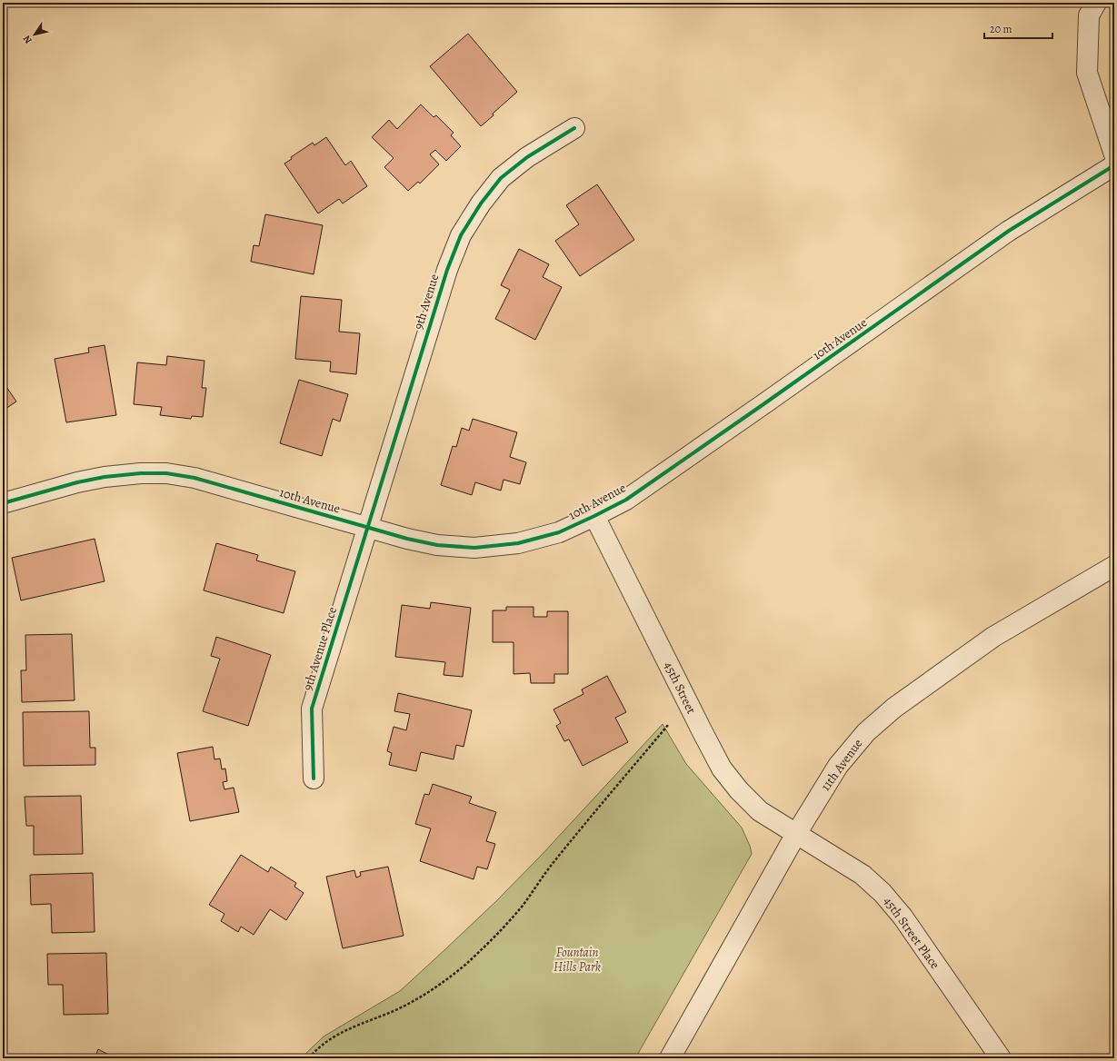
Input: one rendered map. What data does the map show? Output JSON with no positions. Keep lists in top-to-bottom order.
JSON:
{
  "streets": {
    "street": [
      "9th Avenue",
      "10th Avenue",
      "9th Avenue Place",
      "45th Street",
      "11th Avenue",
      "45th Street Place"
    ]
  },
  "crossings": [
    ["9th Avenue", "10th Avenue"],
    ["9th Avenue", "9th Avenue Place"],
    ["10th Avenue", "9th Avenue Place"],
    ["10th Avenue", "45th Street"],
    ["45th Street", "11th Avenue"],
    ["45th Street", "45th Street Place"],
    ["11th Avenue", "45th Street Place"]
  ],
  "parks": ["Fountain Hills Park"],
  "scale_bar": "20 m",
  "north": "bottom left"
}
